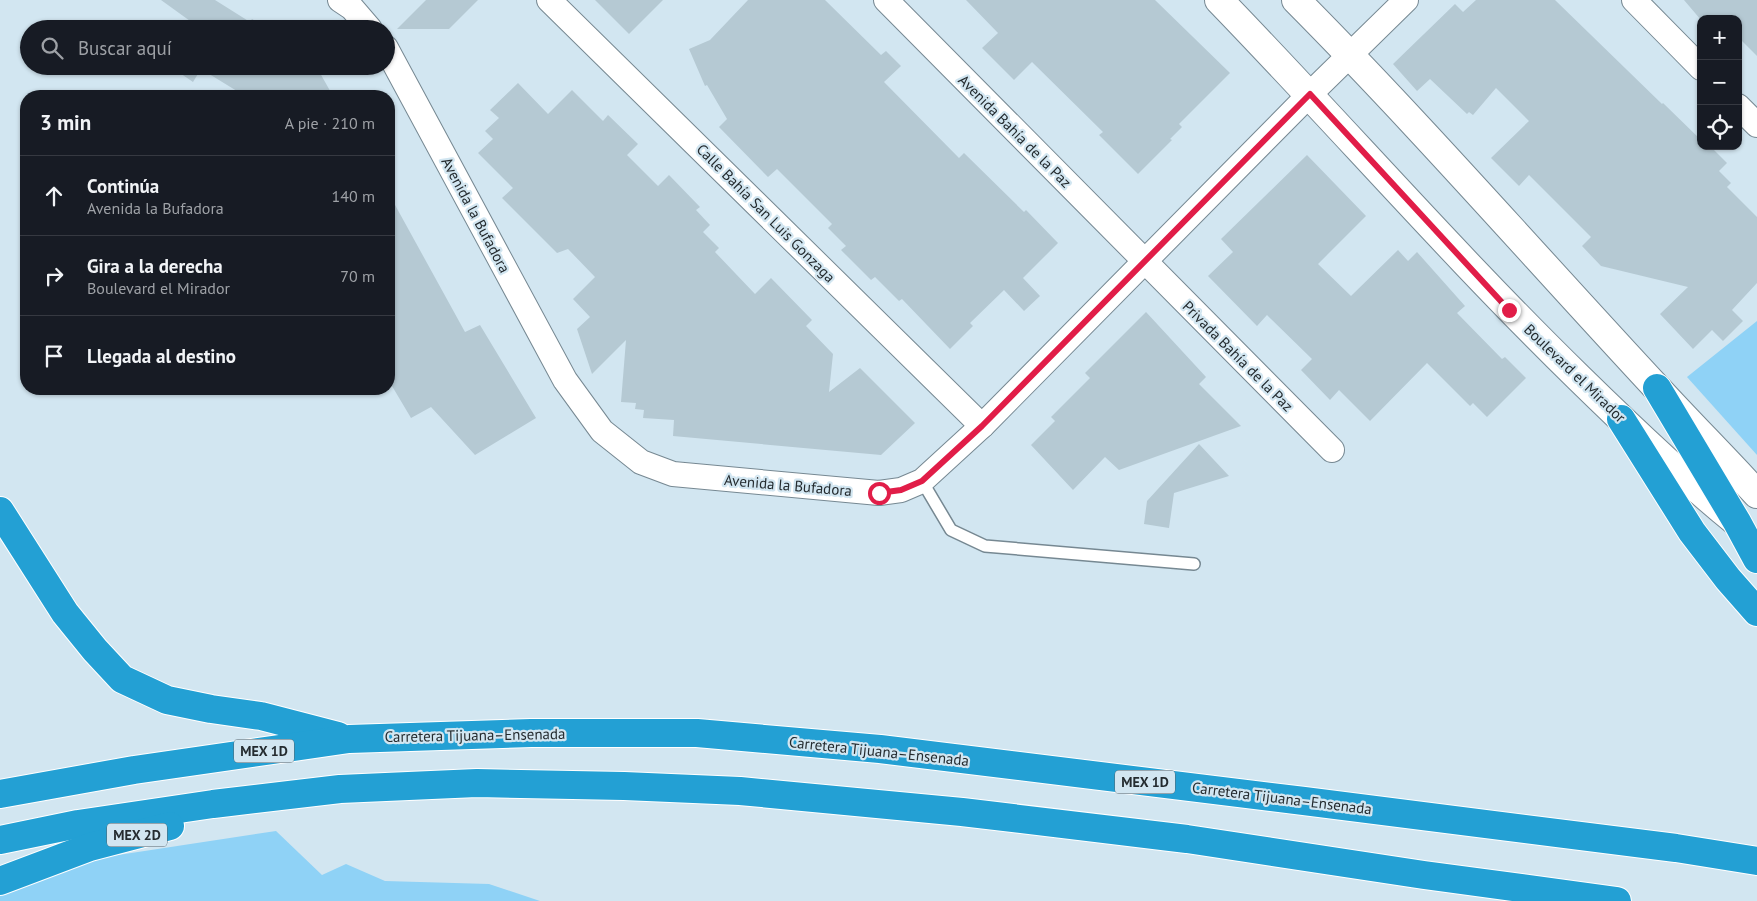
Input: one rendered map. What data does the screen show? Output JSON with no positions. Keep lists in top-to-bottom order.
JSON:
{
  "streets": {
    "highway": ["Carretera Tijuana–Ensenada", "MEX 1D", "MEX 2D"],
    "main road": ["Boulevard el Mirador"],
    "street": [
      "Avenida Bahía de la Paz",
      "Calle Bahía San Luis Gonzaga",
      "Avenida la Bufadora",
      "Privada Bahía de la Paz"
    ]
  },
  "crossings": [
    ["Avenida Bahía de la Paz", "Avenida la Bufadora"],
    ["Avenida Bahía de la Paz", "Privada Bahía de la Paz"],
    ["Calle Bahía San Luis Gonzaga", "Avenida la Bufadora"],
    ["Avenida la Bufadora", "Privada Bahía de la Paz"],
    ["Avenida la Bufadora", "Boulevard el Mirador"]
  ],
  "page": {
    "map_buttons": ["+", "−"],
    "search": "Buscar aquí",
    "heading": ["3 min", "A pie · 210 m"],
    "list": [
      ["Continúa", "Avenida la Bufadora", "140 m"],
      ["Gira a la derecha", "Boulevard el Mirador", "70 m"],
      "Llegada al destino"
    ]
  }
}
